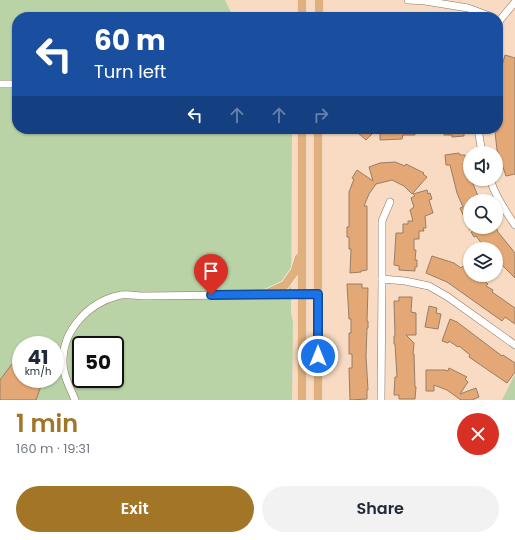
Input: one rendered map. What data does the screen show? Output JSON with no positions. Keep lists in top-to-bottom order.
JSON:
{
  "page": {
    "turn": ["60 m", "Turn left"],
    "speed": "41 km/h",
    "limit": "50",
    "heading": ["1 min", "160 m · 19:31"],
    "buttons": ["Exit", "Share"]
  }
}
